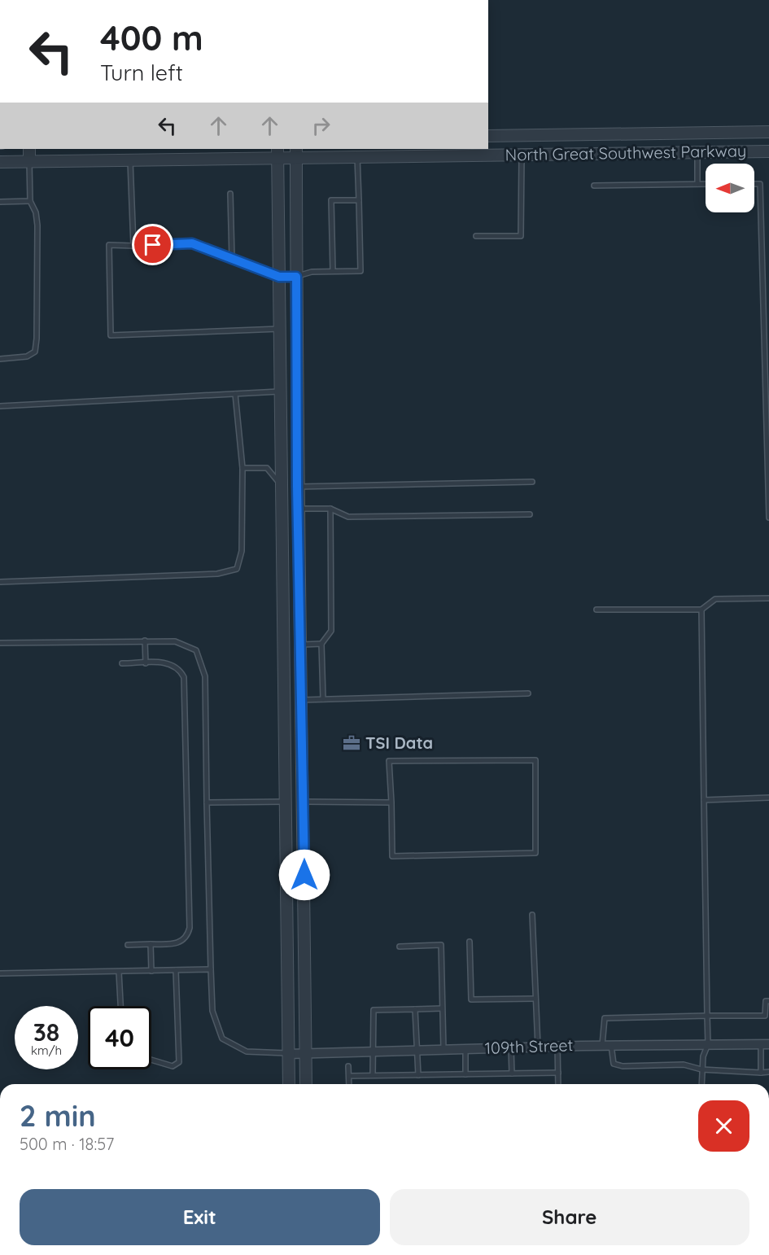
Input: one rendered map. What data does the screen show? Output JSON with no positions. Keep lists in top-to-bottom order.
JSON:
{
  "streets": {
    "street": ["North Great Southwest Parkway", "109th Street"]
  },
  "places": {
    "office": ["TSI Data"]
  },
  "north": "left",
  "page": {
    "turn": ["400 m", "Turn left"],
    "speed": "38 km/h",
    "limit": "40",
    "heading": ["2 min", "500 m · 18:57"],
    "buttons": ["Exit", "Share"]
  }
}
